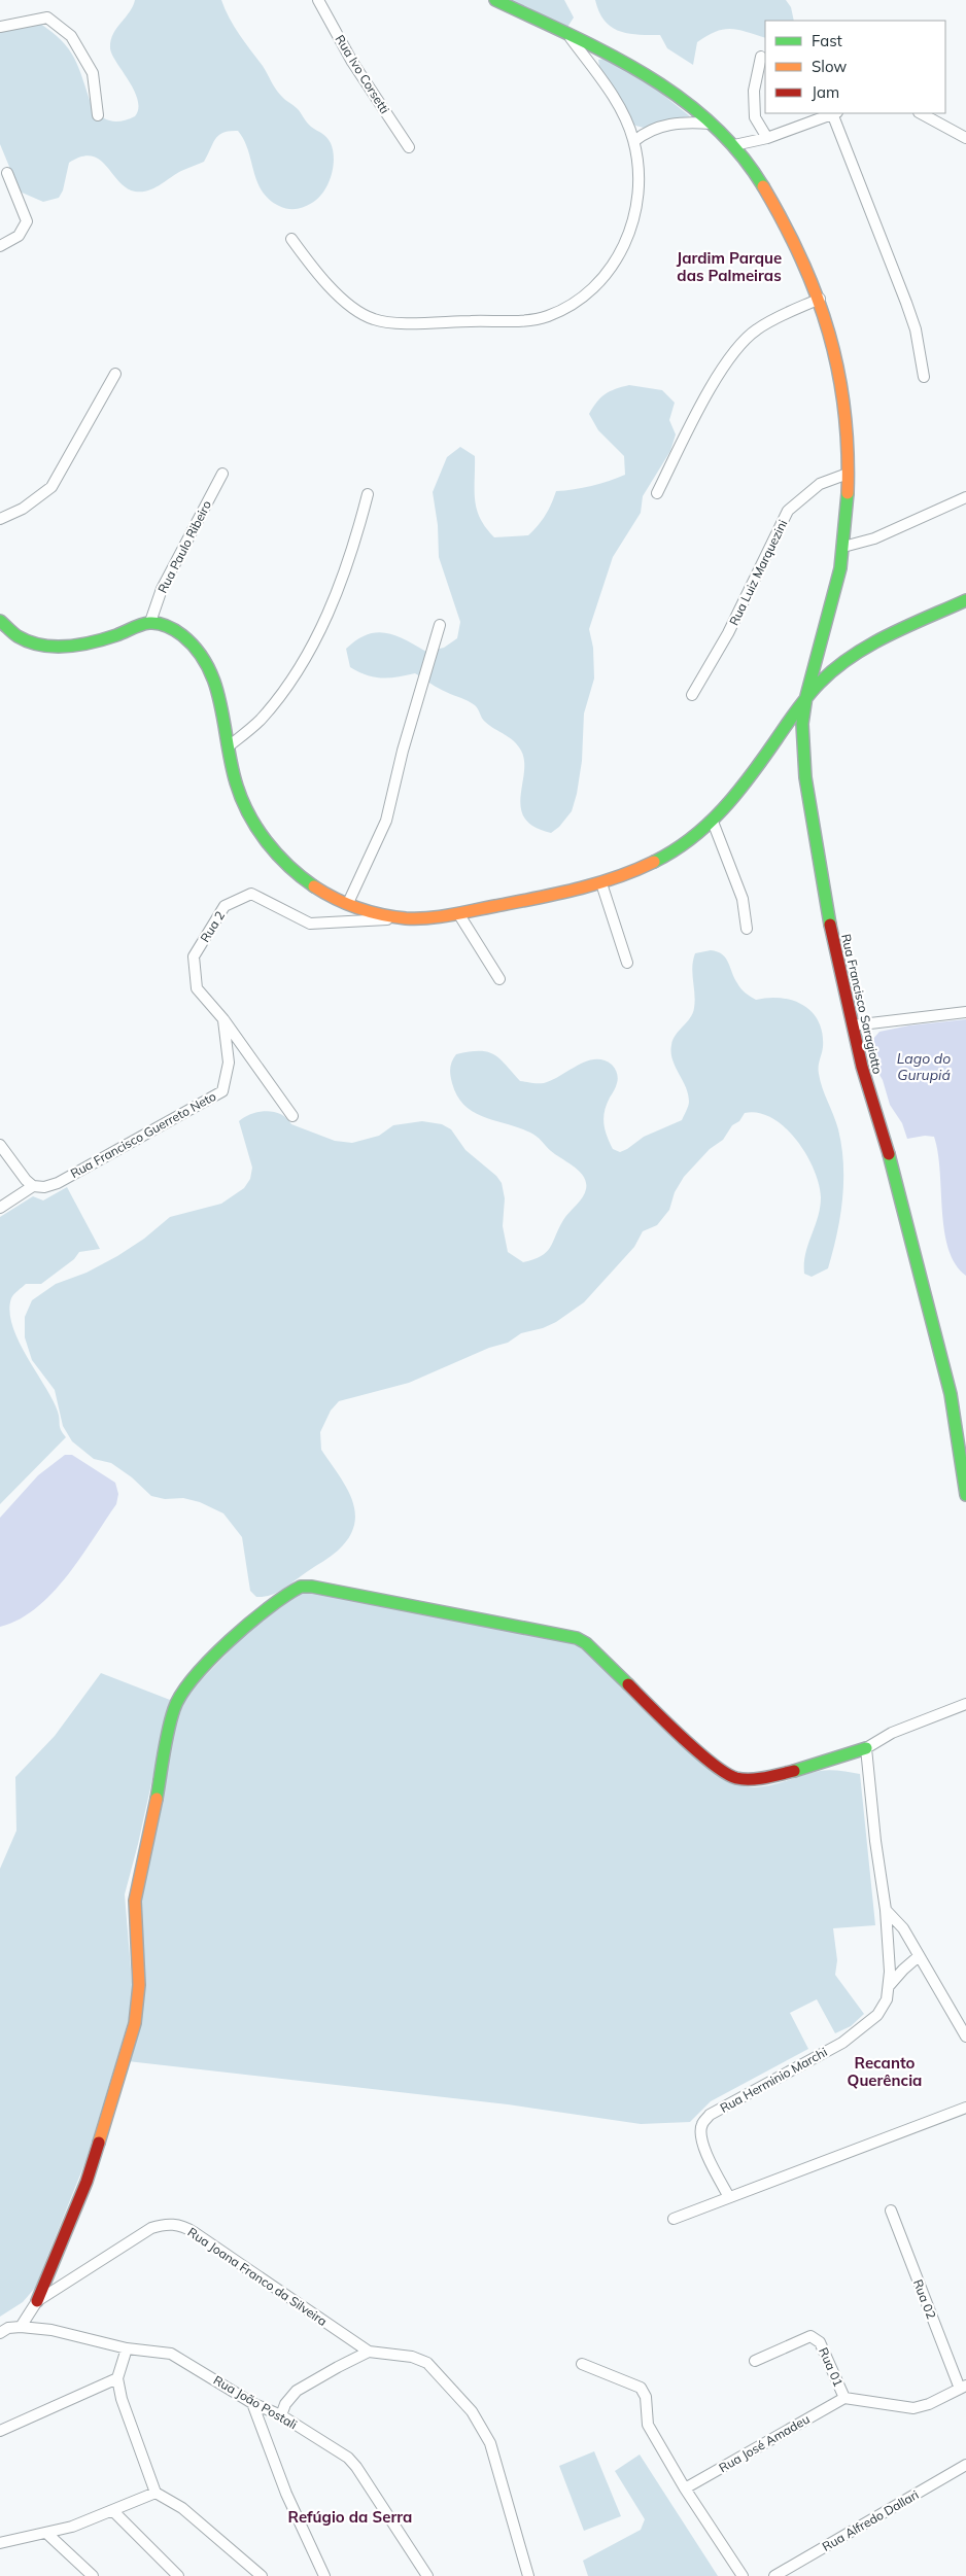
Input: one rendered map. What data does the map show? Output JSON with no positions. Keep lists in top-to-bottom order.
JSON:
{
  "streets": {
    "street": [
      "Rua Ivo Corsetti",
      "Rua Paulo Ribeiro",
      "Rua Luiz Marquezini",
      "Rua 2",
      "Rua Francisco Saragiotto",
      "Rua Francisco Guerreto Neto",
      "Rua Herminio Marchi",
      "Rua Joana Franco da Silveira",
      "Rua 02",
      "Rua 01",
      "Rua João Postali",
      "Rua José Amadeu",
      "Rua Alfredo Dallari"
    ]
  },
  "crossings": [
    ["Rua 2", "Rua Francisco Guerreto Neto"],
    ["Rua Joana Franco da Silveira", "Rua João Postali"],
    ["Rua 02", "Rua 01"],
    ["Rua 01", "Rua José Amadeu"]
  ],
  "districts": ["Jardim Parque das Palmeiras", "Recanto Querência", "Refúgio da Serra"],
  "water": ["Lago do Gurupiá"],
  "legend": ["Fast", "Slow", "Jam"]
}
